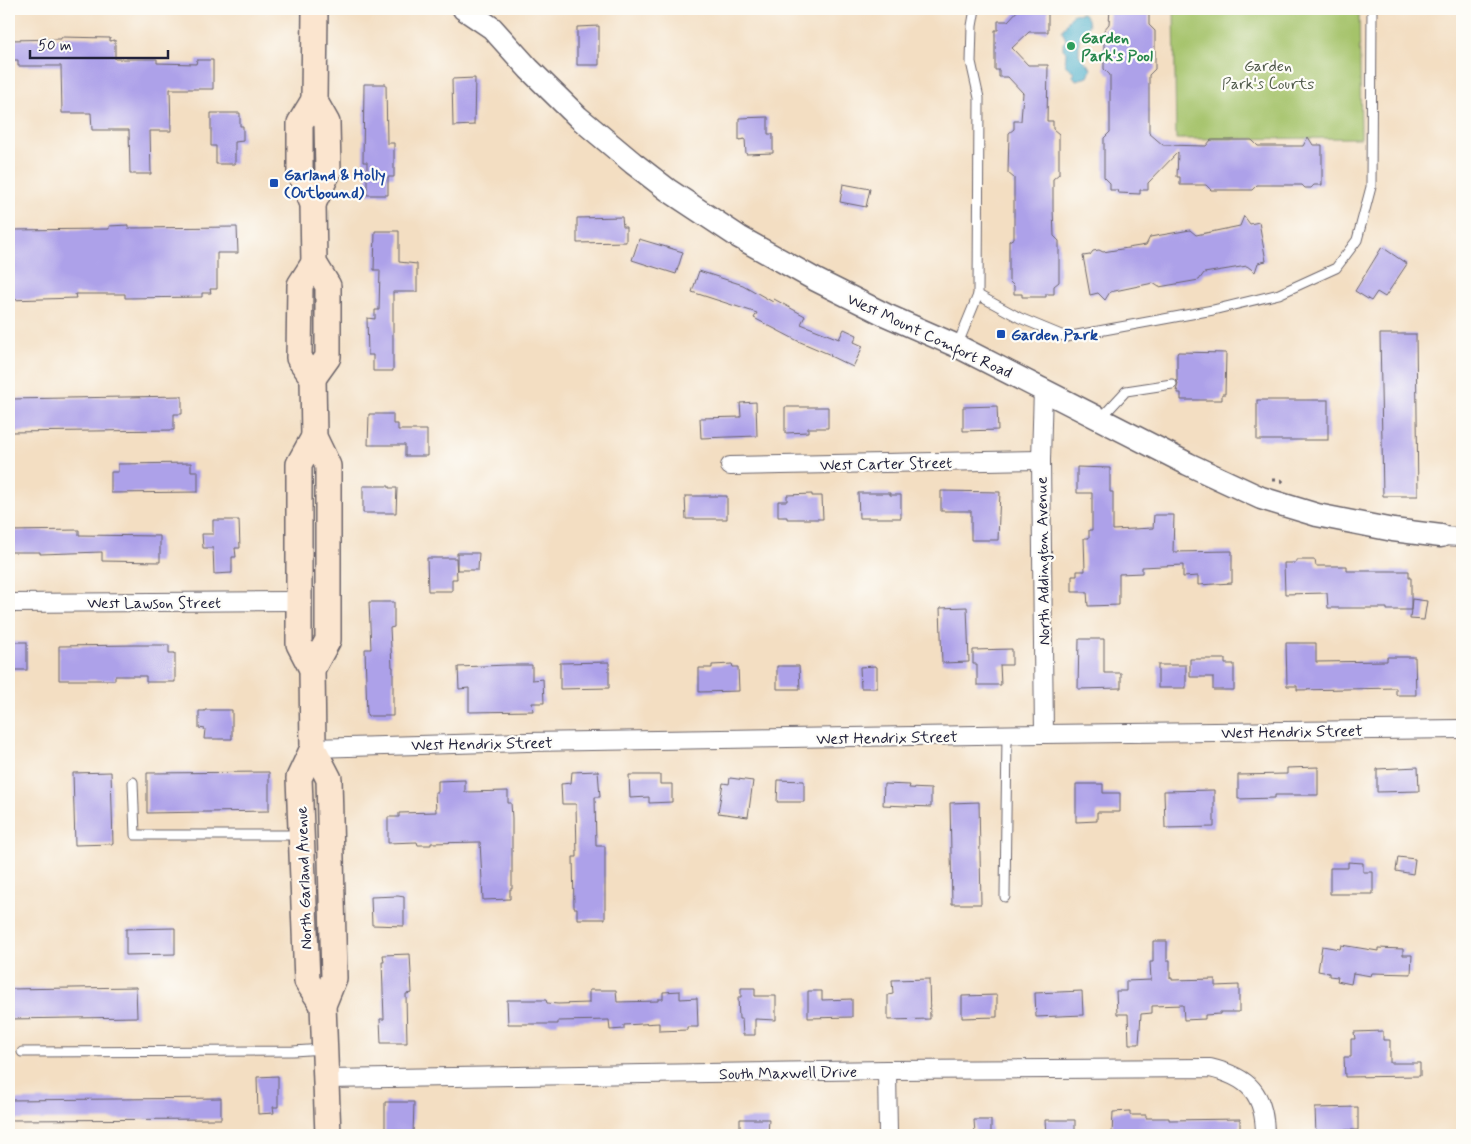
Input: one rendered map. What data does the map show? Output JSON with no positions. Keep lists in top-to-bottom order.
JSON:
{
  "streets": {
    "main road": ["North Garland Avenue"],
    "street": [
      "West Mount Comfort Road",
      "West Carter Street",
      "North Addington Avenue",
      "West Lawson Street",
      "West Hendrix Street",
      "South Maxwell Drive"
    ]
  },
  "crossings": [
    ["West Mount Comfort Road", "North Addington Avenue"],
    ["West Carter Street", "North Addington Avenue"],
    ["North Addington Avenue", "West Hendrix Street"],
    ["West Lawson Street", "North Garland Avenue"],
    ["West Hendrix Street", "North Garland Avenue"],
    ["North Garland Avenue", "South Maxwell Drive"]
  ],
  "parks": ["Garden Park's Courts"],
  "places": {
    "other": ["Garden Park's Pool"],
    "transit": ["Garland & Holly (Outbound)", "Garden Park"]
  },
  "scale_bar": "50 m"
}
